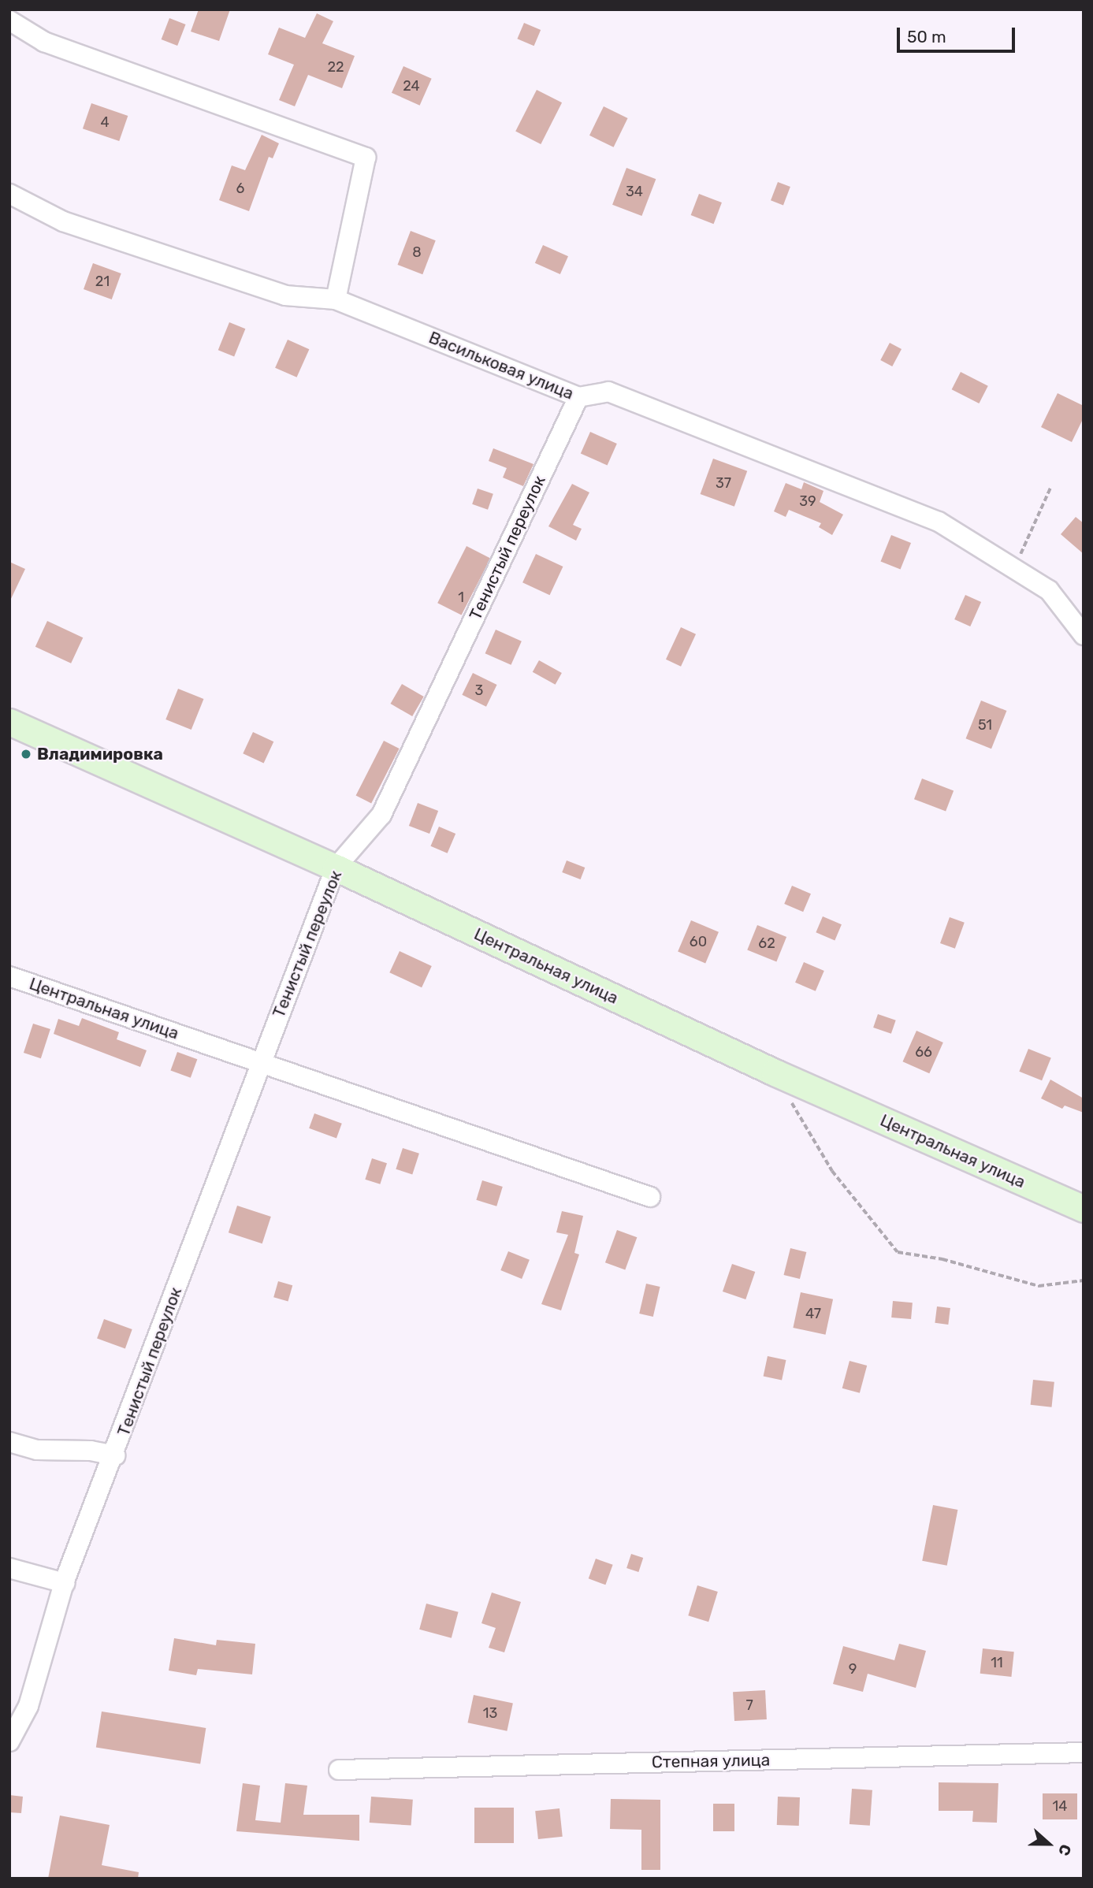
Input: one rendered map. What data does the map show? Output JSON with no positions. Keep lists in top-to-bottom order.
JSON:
{
  "streets": {
    "street": [
      "Васильковая улица",
      "Тенистый переулок",
      "Центральная улица",
      "Степная улица"
    ]
  },
  "crossings": [
    ["Васильковая улица", "Тенистый переулок"],
    ["Тенистый переулок", "Центральная улица"]
  ],
  "places": ["Владимировка"],
  "house_numbers": [
    "22",
    "24",
    "4",
    "6",
    "34",
    "8",
    "21",
    "37",
    "39",
    "1",
    "3",
    "51",
    "60",
    "62",
    "66",
    "47",
    "11",
    "9",
    "7",
    "13",
    "14"
  ],
  "scale_bar": "50 m",
  "north": "right"
}
